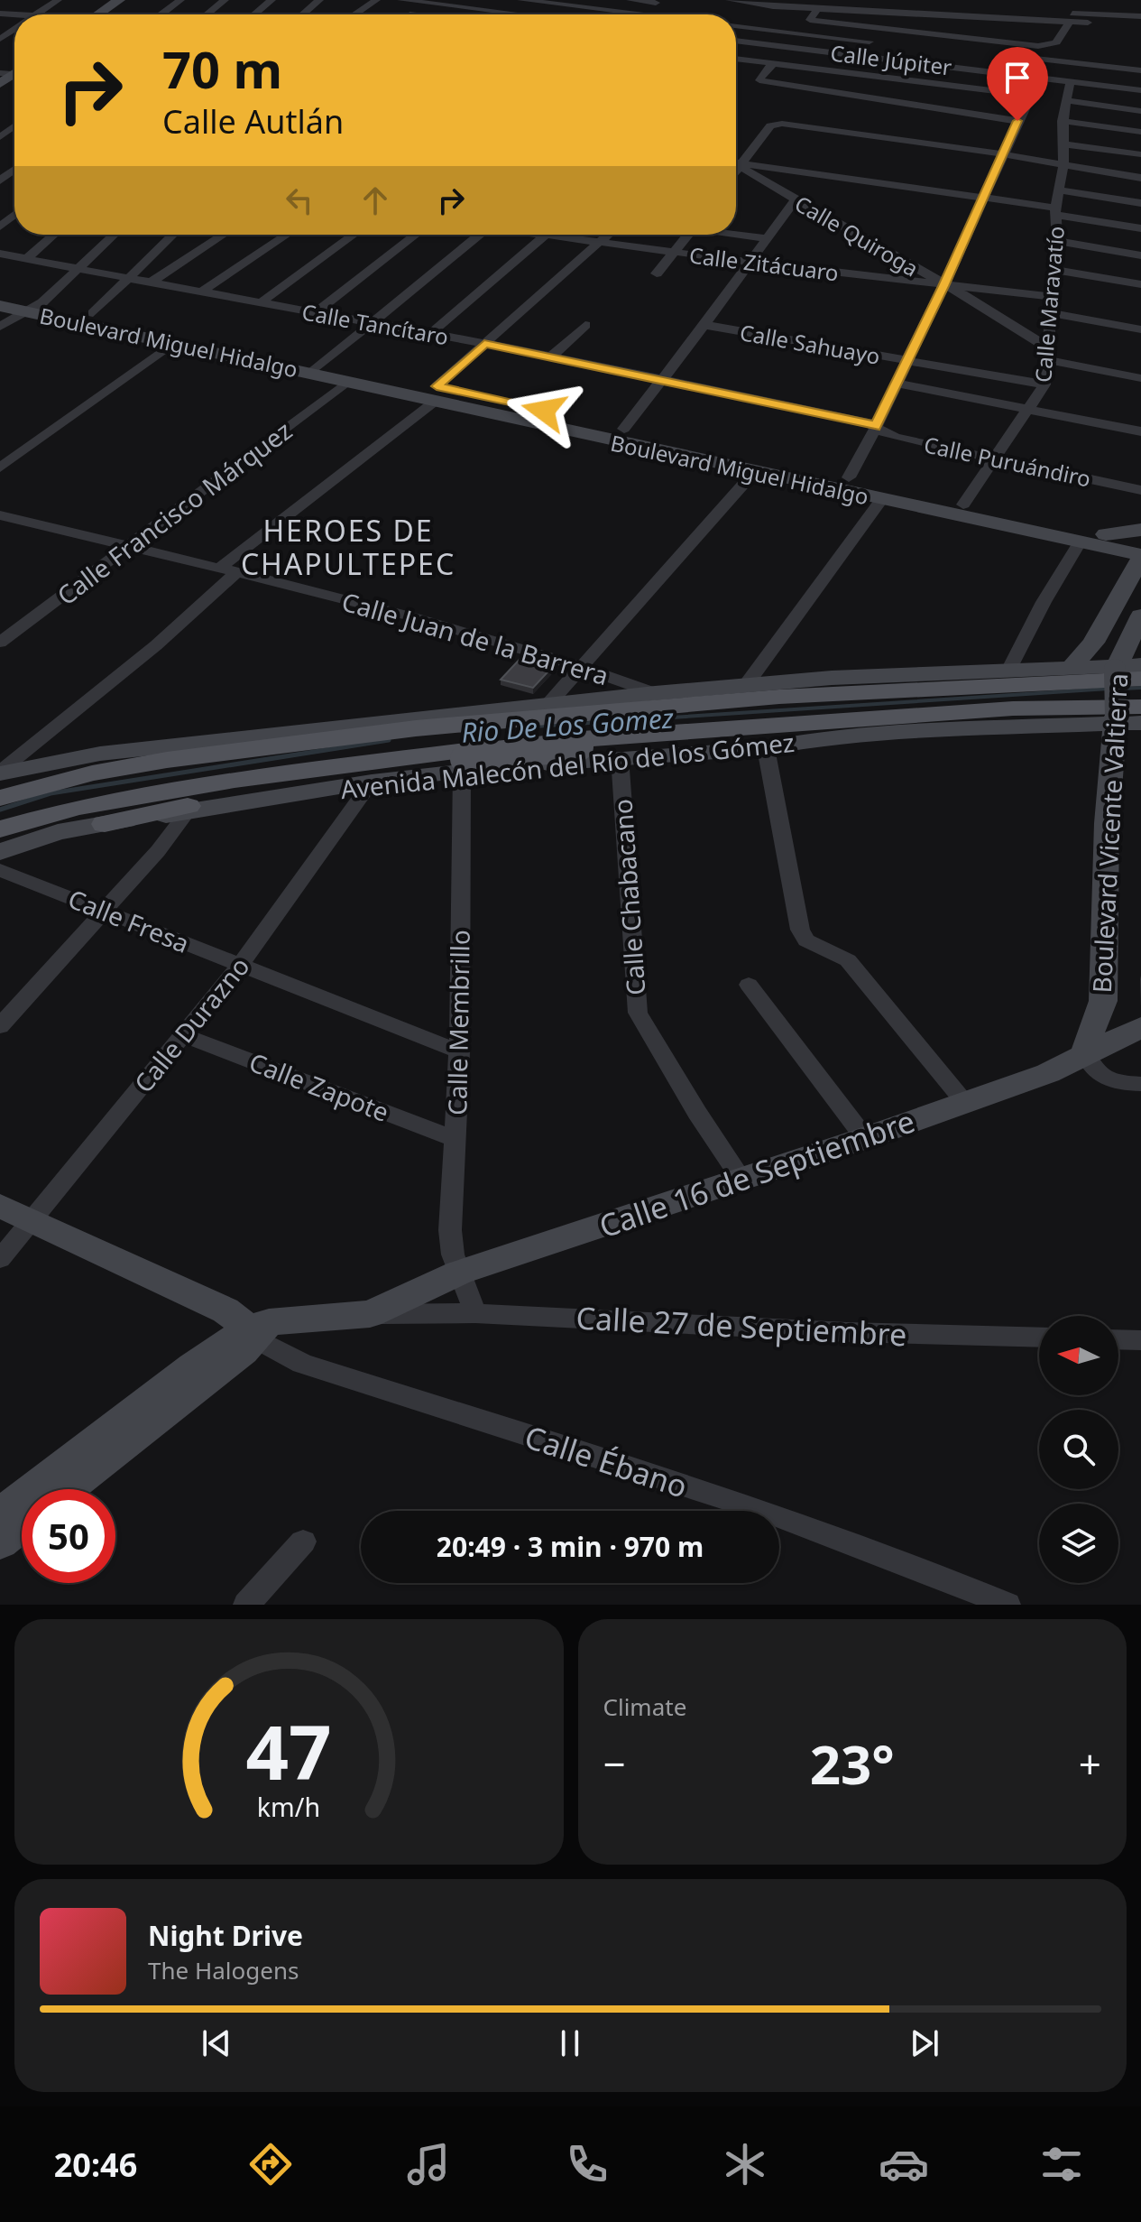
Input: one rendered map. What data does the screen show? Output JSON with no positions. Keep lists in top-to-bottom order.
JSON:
{
  "streets": {
    "main road": ["Avenida Malecón del Río de los Gómez"],
    "street": [
      "Calle Júpiter",
      "Calle Quiroga",
      "Calle Zitácuaro",
      "Calle Maravatío",
      "Calle Tancítaro",
      "Boulevard Miguel Hidalgo",
      "Calle Sahuayo",
      "Calle Puruándiro",
      "Calle Francisco Márquez",
      "Calle Juan de la Barrera",
      "Boulevard Vicente Valtierra",
      "Calle Chabacano",
      "Calle Fresa",
      "Calle Membrillo",
      "Calle Durazno",
      "Calle Zapote",
      "Calle 16 de Septiembre",
      "Calle 27 de Septiembre",
      "Calle Ébano"
    ]
  },
  "crossings": [
    ["Calle Júpiter", "Calle Maravatío"],
    ["Calle Quiroga", "Calle Zitácuaro"],
    ["Calle Quiroga", "Calle Maravatío"],
    ["Calle Zitácuaro", "Calle Maravatío"],
    ["Calle Maravatío", "Boulevard Miguel Hidalgo"],
    ["Calle Maravatío", "Calle Sahuayo"],
    ["Calle Maravatío", "Calle Puruándiro"],
    ["Calle Tancítaro", "Calle Puruándiro"],
    ["Boulevard Miguel Hidalgo", "Calle Francisco Márquez"],
    ["Calle Francisco Márquez", "Calle Juan de la Barrera"],
    ["Avenida Malecón del Río de los Gómez", "Boulevard Vicente Valtierra"],
    ["Avenida Malecón del Río de los Gómez", "Calle Chabacano"],
    ["Avenida Malecón del Río de los Gómez", "Calle Membrillo"],
    ["Avenida Malecón del Río de los Gómez", "Calle Durazno"],
    ["Boulevard Vicente Valtierra", "Calle 16 de Septiembre"],
    ["Calle Chabacano", "Calle 16 de Septiembre"],
    ["Calle Fresa", "Calle Membrillo"],
    ["Calle Fresa", "Calle Durazno"],
    ["Calle Membrillo", "Calle Zapote"],
    ["Calle Membrillo", "Calle 16 de Septiembre"],
    ["Calle Durazno", "Calle Zapote"],
    ["Calle 16 de Septiembre", "Calle 27 de Septiembre"],
    ["Calle 16 de Septiembre", "Calle Ébano"]
  ],
  "districts": ["HEROES DE CHAPULTEPEC"],
  "water": ["Rio De Los Gomez"],
  "north": "left",
  "page": {
    "turn": ["70 m", "Calle Autlán"],
    "limit": "50",
    "trip": "20:49 · 3 min · 970 m",
    "tile": "Climate",
    "heat": ["−", "23°", "+"],
    "song": ["Night Drive", "The Halogens"],
    "tabs": "20:46",
    "gauge": ["47", "km/h"]
  }
}
